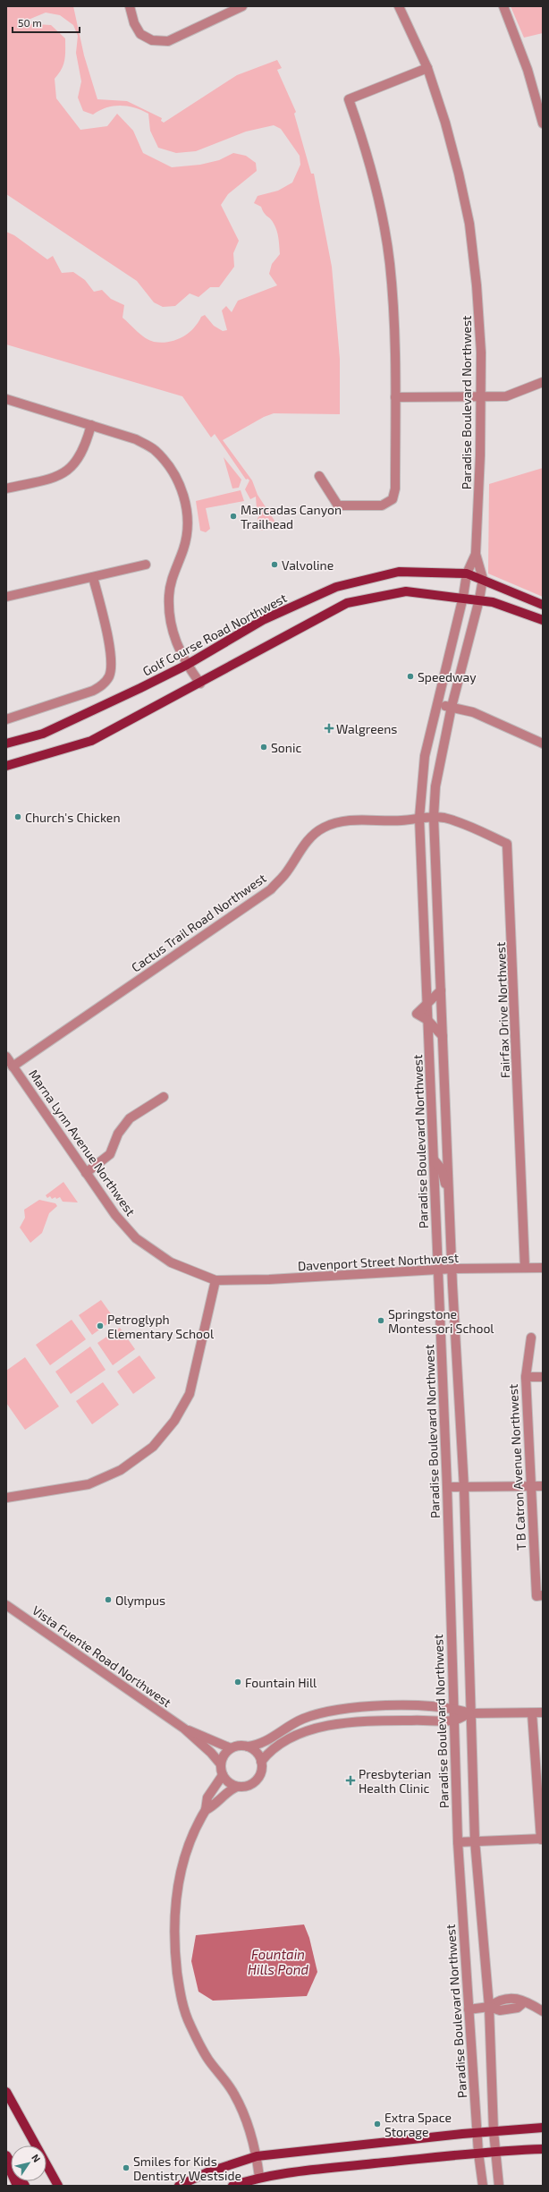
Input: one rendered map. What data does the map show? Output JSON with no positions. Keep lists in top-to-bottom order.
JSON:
{
  "streets": {
    "main road": ["Golf Course Road Northwest"],
    "street": [
      "Paradise Boulevard Northwest",
      "Cactus Trail Road Northwest",
      "Fairfax Drive Northwest",
      "Marna Lynn Avenue Northwest",
      "Davenport Street Northwest",
      "T B Catron Avenue Northwest",
      "Vista Fuente Road Northwest"
    ]
  },
  "crossings": [
    ["Paradise Boulevard Northwest", "Golf Course Road Northwest"],
    ["Paradise Boulevard Northwest", "Cactus Trail Road Northwest"],
    ["Paradise Boulevard Northwest", "Fairfax Drive Northwest"],
    ["Paradise Boulevard Northwest", "Davenport Street Northwest"],
    ["Cactus Trail Road Northwest", "Fairfax Drive Northwest"],
    ["Cactus Trail Road Northwest", "Marna Lynn Avenue Northwest"],
    ["Fairfax Drive Northwest", "Davenport Street Northwest"],
    ["Marna Lynn Avenue Northwest", "Davenport Street Northwest"]
  ],
  "water": ["Fountain Hills Pond"],
  "places": {
    "other": [
      "Marcadas Canyon Trailhead",
      "Valvoline",
      "Speedway",
      "Sonic",
      "Church's Chicken",
      "Springstone Montessori School",
      "Petroglyph Elementary School",
      "Olympus",
      "Fountain Hill",
      "Extra Space Storage",
      "Smiles for Kids Dentistry Westside"
    ],
    "health": ["Walgreens", "Presbyterian Health Clinic"]
  },
  "scale_bar": "50 m",
  "north": "top right"
}
